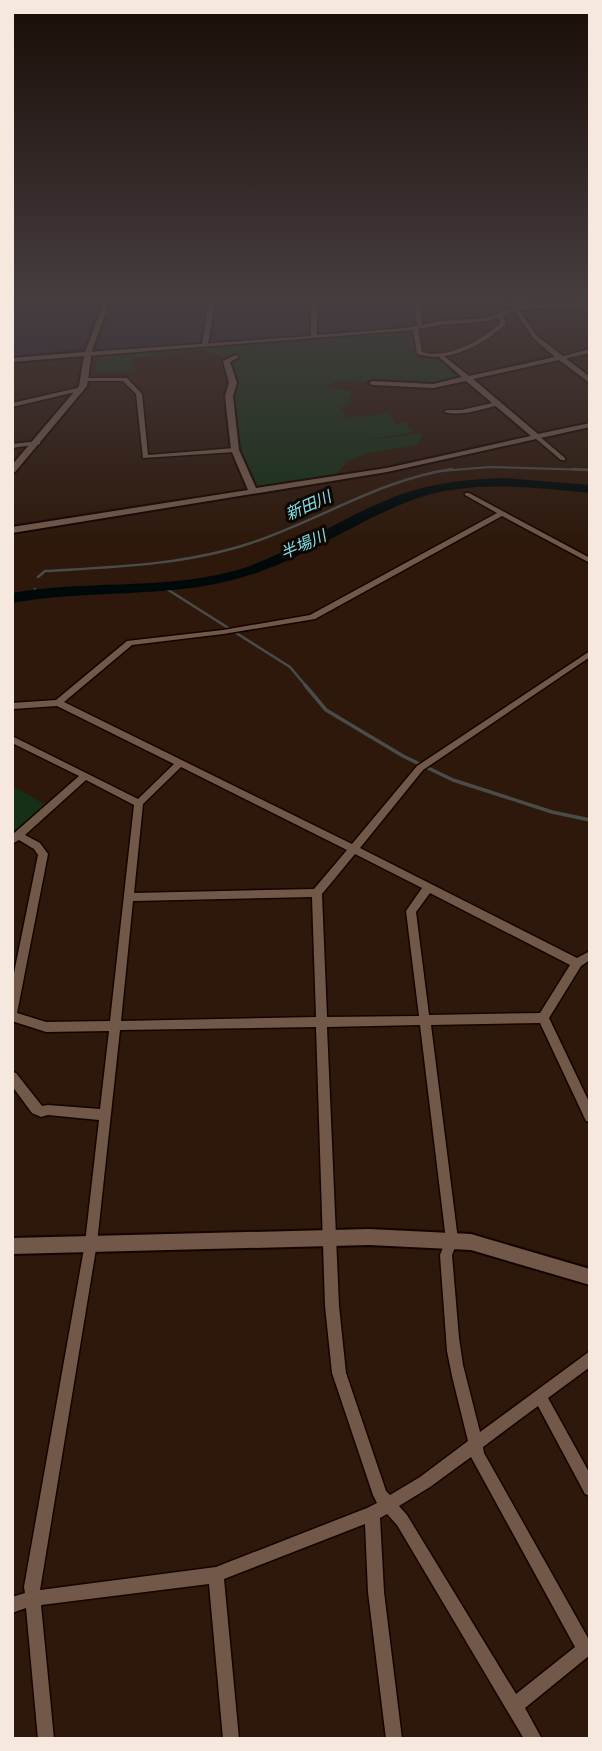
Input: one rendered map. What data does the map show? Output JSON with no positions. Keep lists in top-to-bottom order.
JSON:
{
  "water": ["新田川", "半場川"]
}
